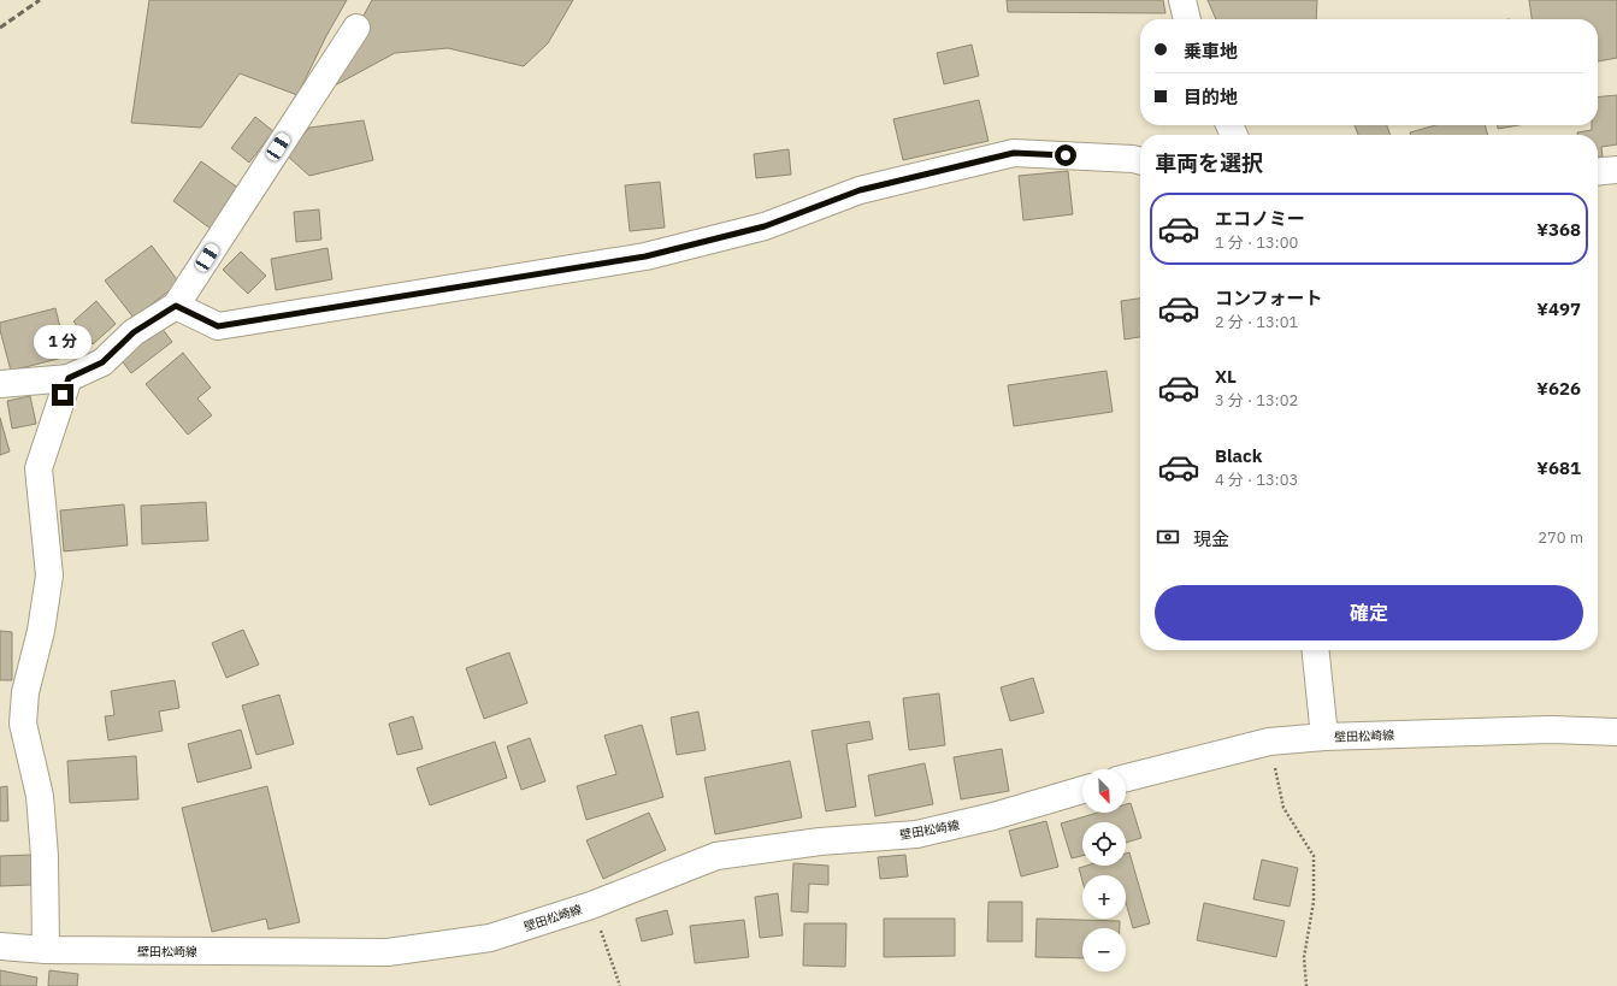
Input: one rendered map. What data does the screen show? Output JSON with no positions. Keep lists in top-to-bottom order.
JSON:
{
  "streets": {
    "street": ["壁田松崎線"]
  },
  "north": "bottom right",
  "page": {
    "banner": ["乗車地", "目的地"],
    "heading": "車両を選択",
    "list": [
      {
        "name": "エコノミー",
        "note": "1 分 · 13:00",
        "value": "¥368"
      },
      {
        "name": "コンフォート",
        "note": "2 分 · 13:01",
        "value": "¥497"
      },
      {
        "name": "XL",
        "note": "3 分 · 13:02",
        "value": "¥626"
      },
      {
        "name": "Black",
        "note": "4 分 · 13:03",
        "value": "¥681"
      }
    ],
    "bubble": "1 分",
    "pay": ["現金", "270 m"],
    "buttons": "確定",
    "map_buttons": ["+", "−"]
  }
}
